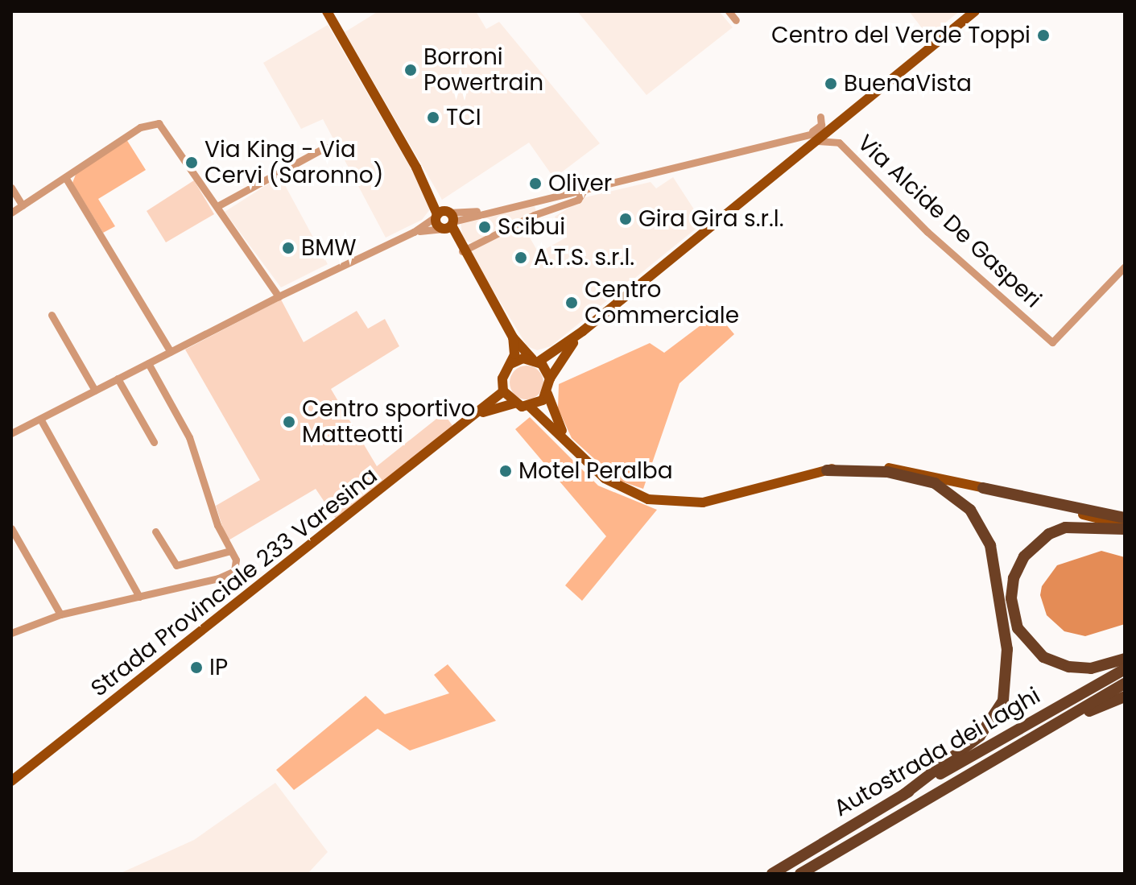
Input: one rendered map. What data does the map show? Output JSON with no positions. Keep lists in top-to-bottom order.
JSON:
{
  "streets": {
    "highway": ["Autostrada dei Laghi"],
    "main road": ["Strada Provinciale 233 Varesina"],
    "street": ["Via Alcide De Gasperi"]
  },
  "places": [
    "Centro del Verde Toppi",
    "Borroni Powertrain",
    "BuenaVista",
    "TCI",
    "Via King - Via Cervi (Saronno)",
    "Oliver",
    "Gira Gira s.r.l.",
    "Scibui",
    "BMW",
    "A.T.S. s.r.l.",
    "Centro Commerciale",
    "Centro sportivo Matteotti",
    "Motel Peralba",
    "IP"
  ]
}
